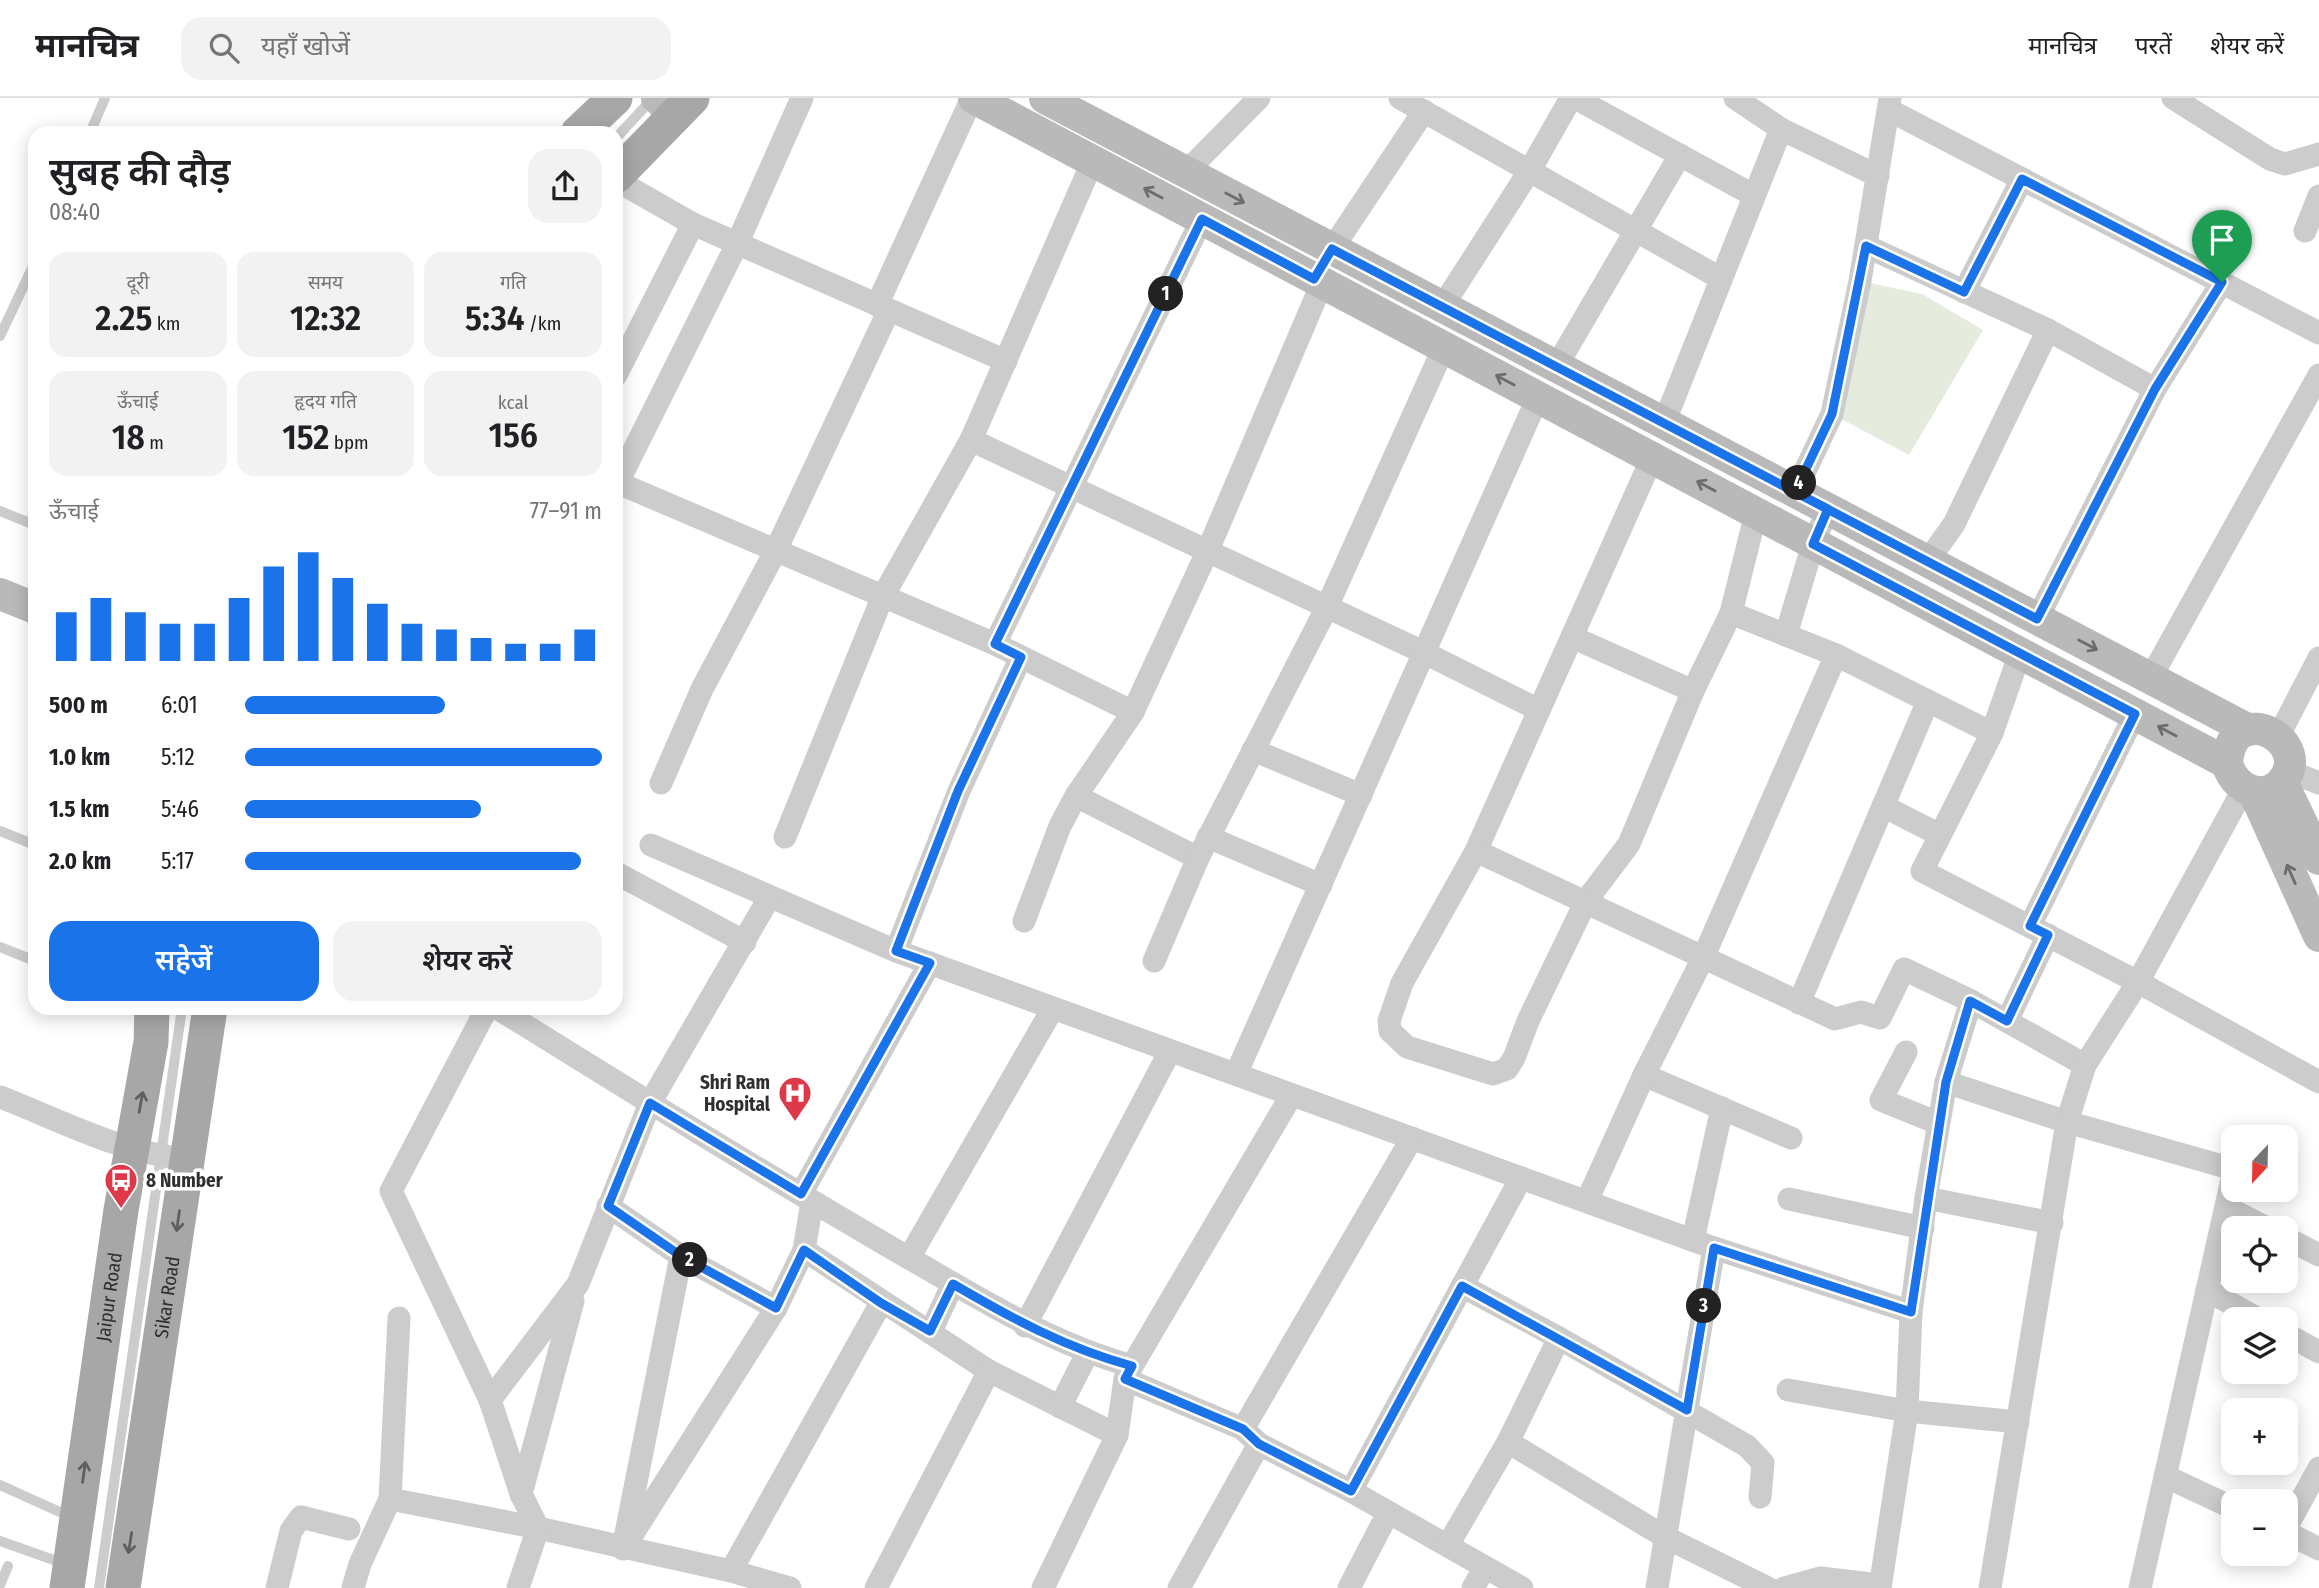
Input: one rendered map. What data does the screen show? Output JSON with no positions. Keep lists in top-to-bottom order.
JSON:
{
  "streets": {
    "main road": ["Jaipur Road", "Sikar Road"]
  },
  "crossings": [
    ["Jaipur Road", "Sikar Road"]
  ],
  "one_way": ["Jaipur Road", "Sikar Road"],
  "places": {
    "hospital": ["Shri Ram Hospital"],
    "bus stop": ["8 Number"]
  },
  "north": "bottom",
  "page": {
    "header": "मानचित्र",
    "search": "यहाँ खोजें",
    "nav": ["मानचित्र", "परतें", "शेयर करें"],
    "heading": ["सुबह की दौड़", "08:40"],
    "stats": [
      ["दूरी", "2.25 km"],
      ["समय", "12:32"],
      ["गति", "5:34 /km"],
      ["ऊँचाई", "18 m"],
      ["हृदय गति", "152 bpm"],
      ["kcal", "156"]
    ],
    "pins": [
      "1",
      "4",
      "2",
      "3"
    ],
    "chart": ["ऊँचाई", "77–91 m"],
    "list": [
      {
        "name": "500 m",
        "note": "6:01"
      },
      {
        "name": "1.0 km",
        "note": "5:12"
      },
      {
        "name": "1.5 km",
        "note": "5:46"
      },
      {
        "name": "2.0 km",
        "note": "5:17"
      }
    ],
    "buttons": ["सहेजें", "शेयर करें"],
    "map_buttons": ["+", "−"]
  }
}
